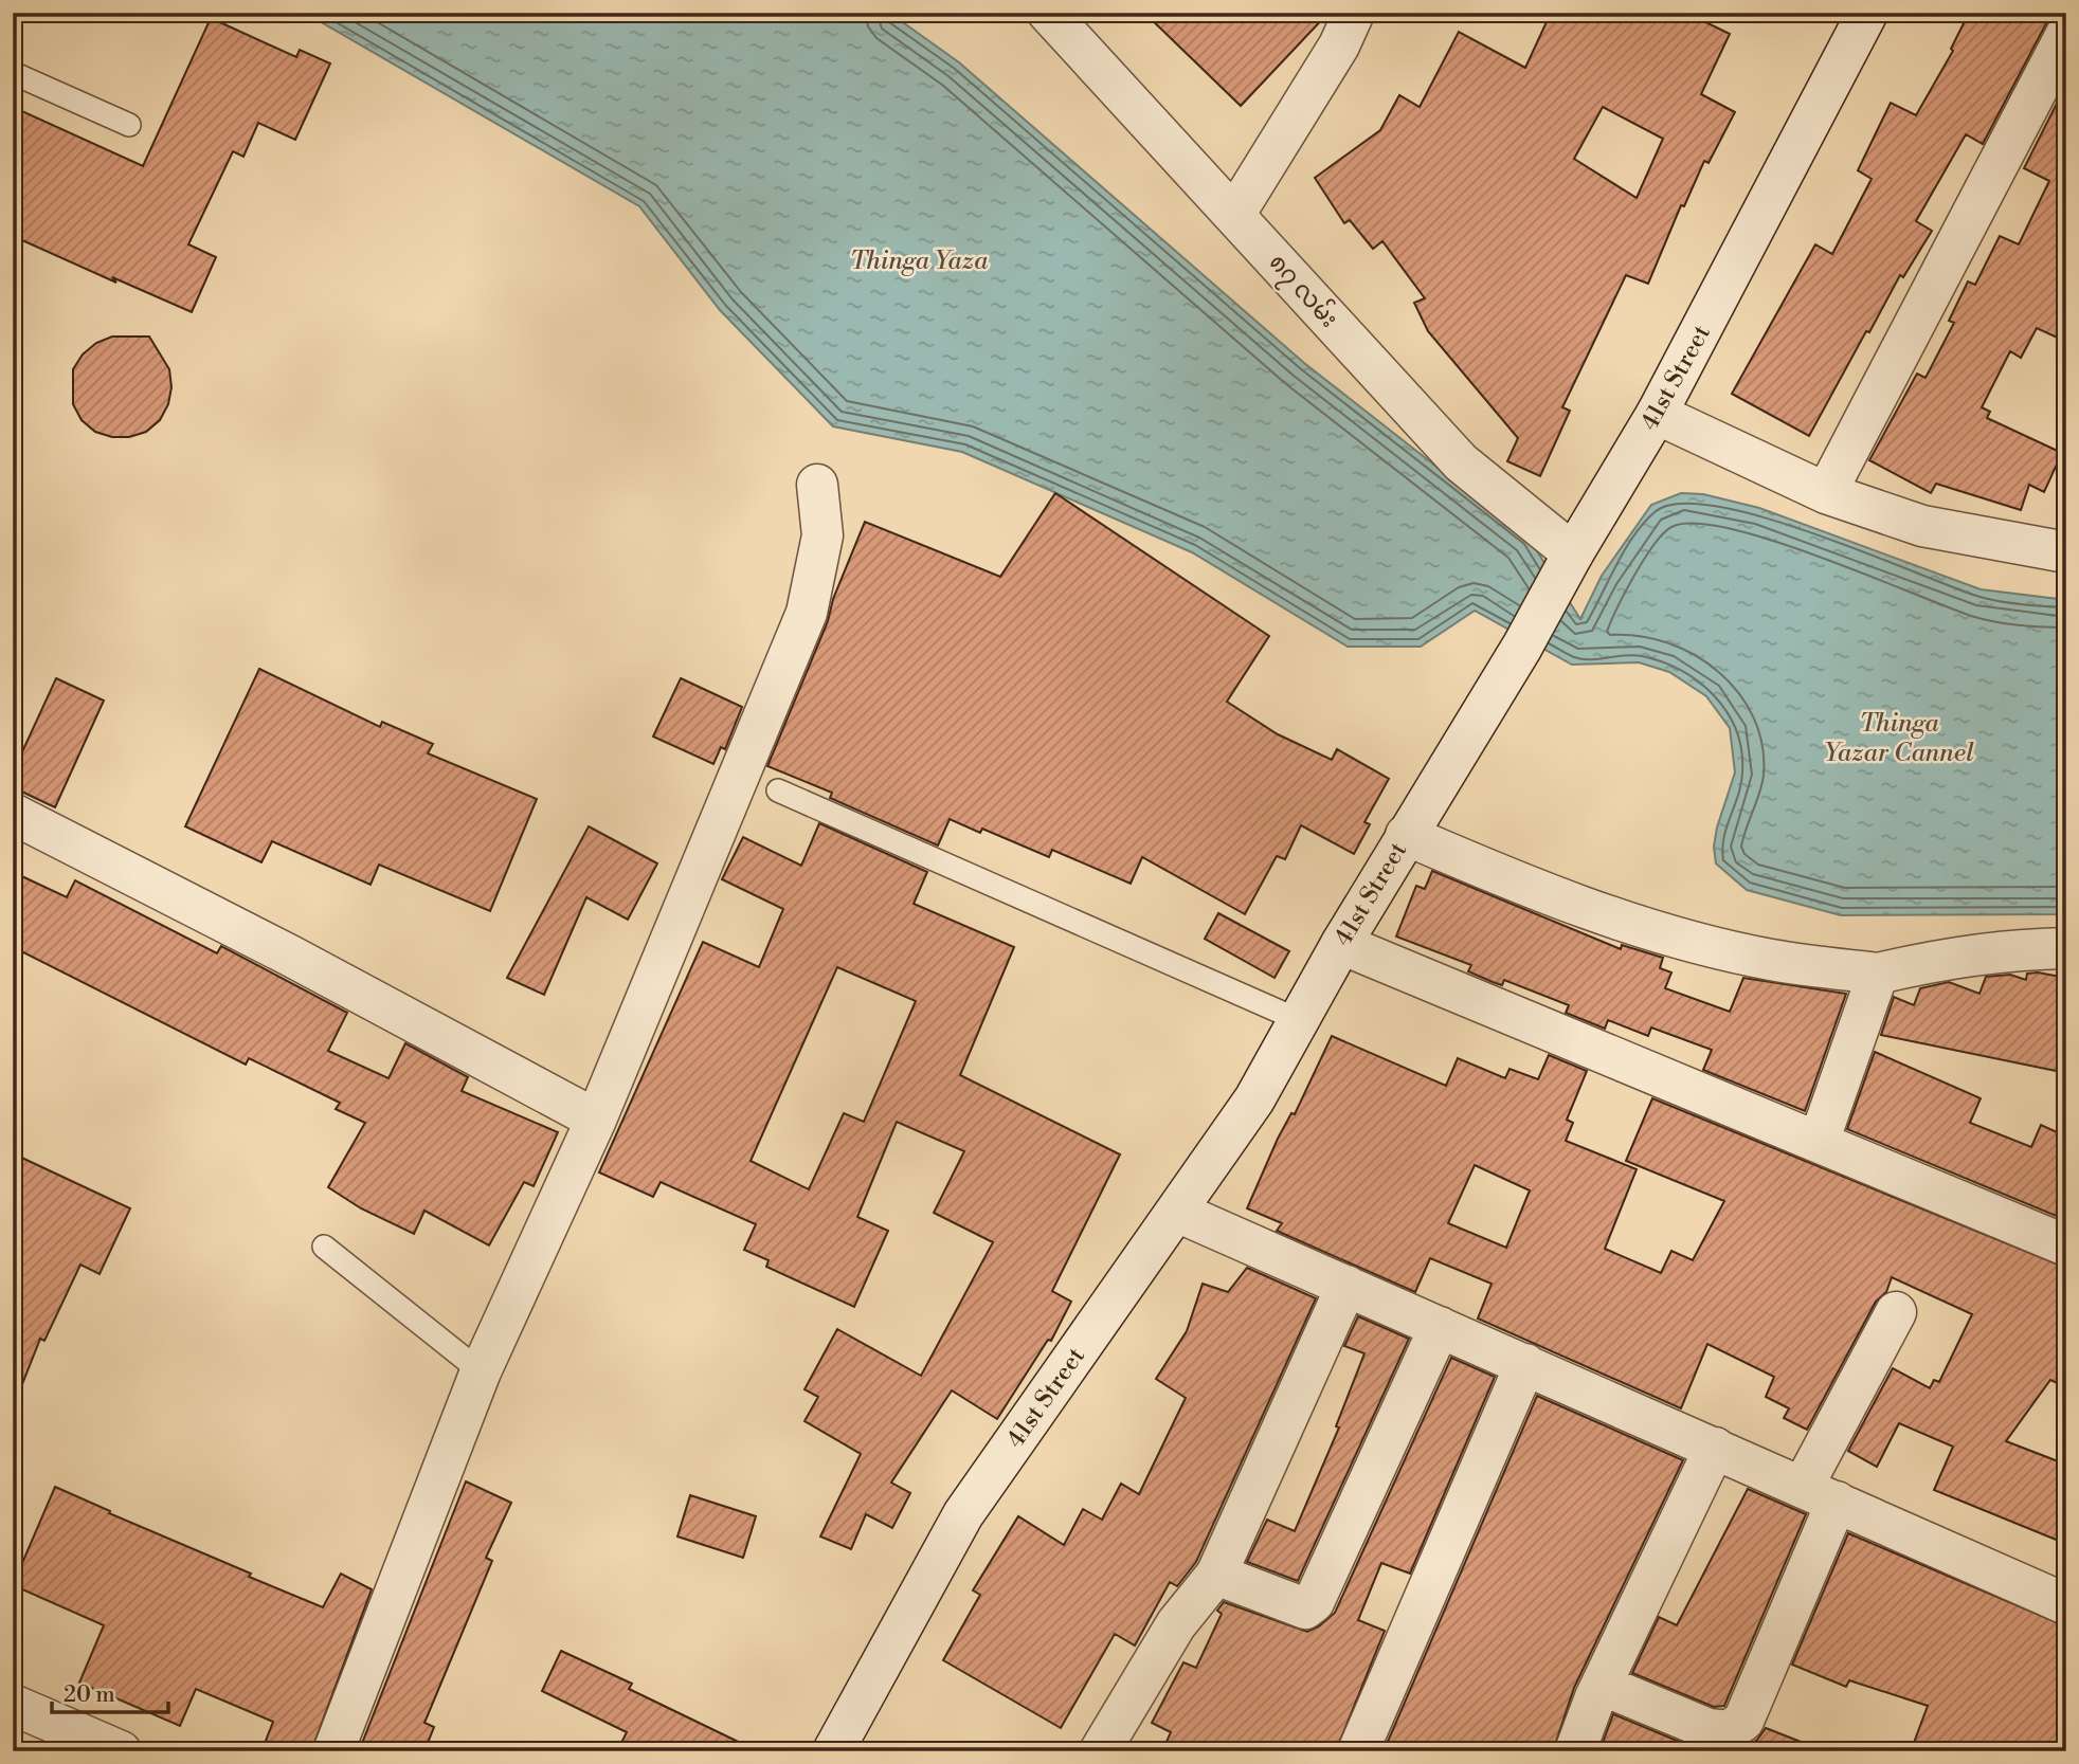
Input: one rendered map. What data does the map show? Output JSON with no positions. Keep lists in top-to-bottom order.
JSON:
{
  "streets": {
    "street": ["၈၇ လမ်း", "41st Street"]
  },
  "crossings": [
    ["၈၇ လမ်း", "41st Street"]
  ],
  "water": ["Thinga Yaza", "Thinga Yazar Cannel"],
  "scale_bar": "20 m"
}
